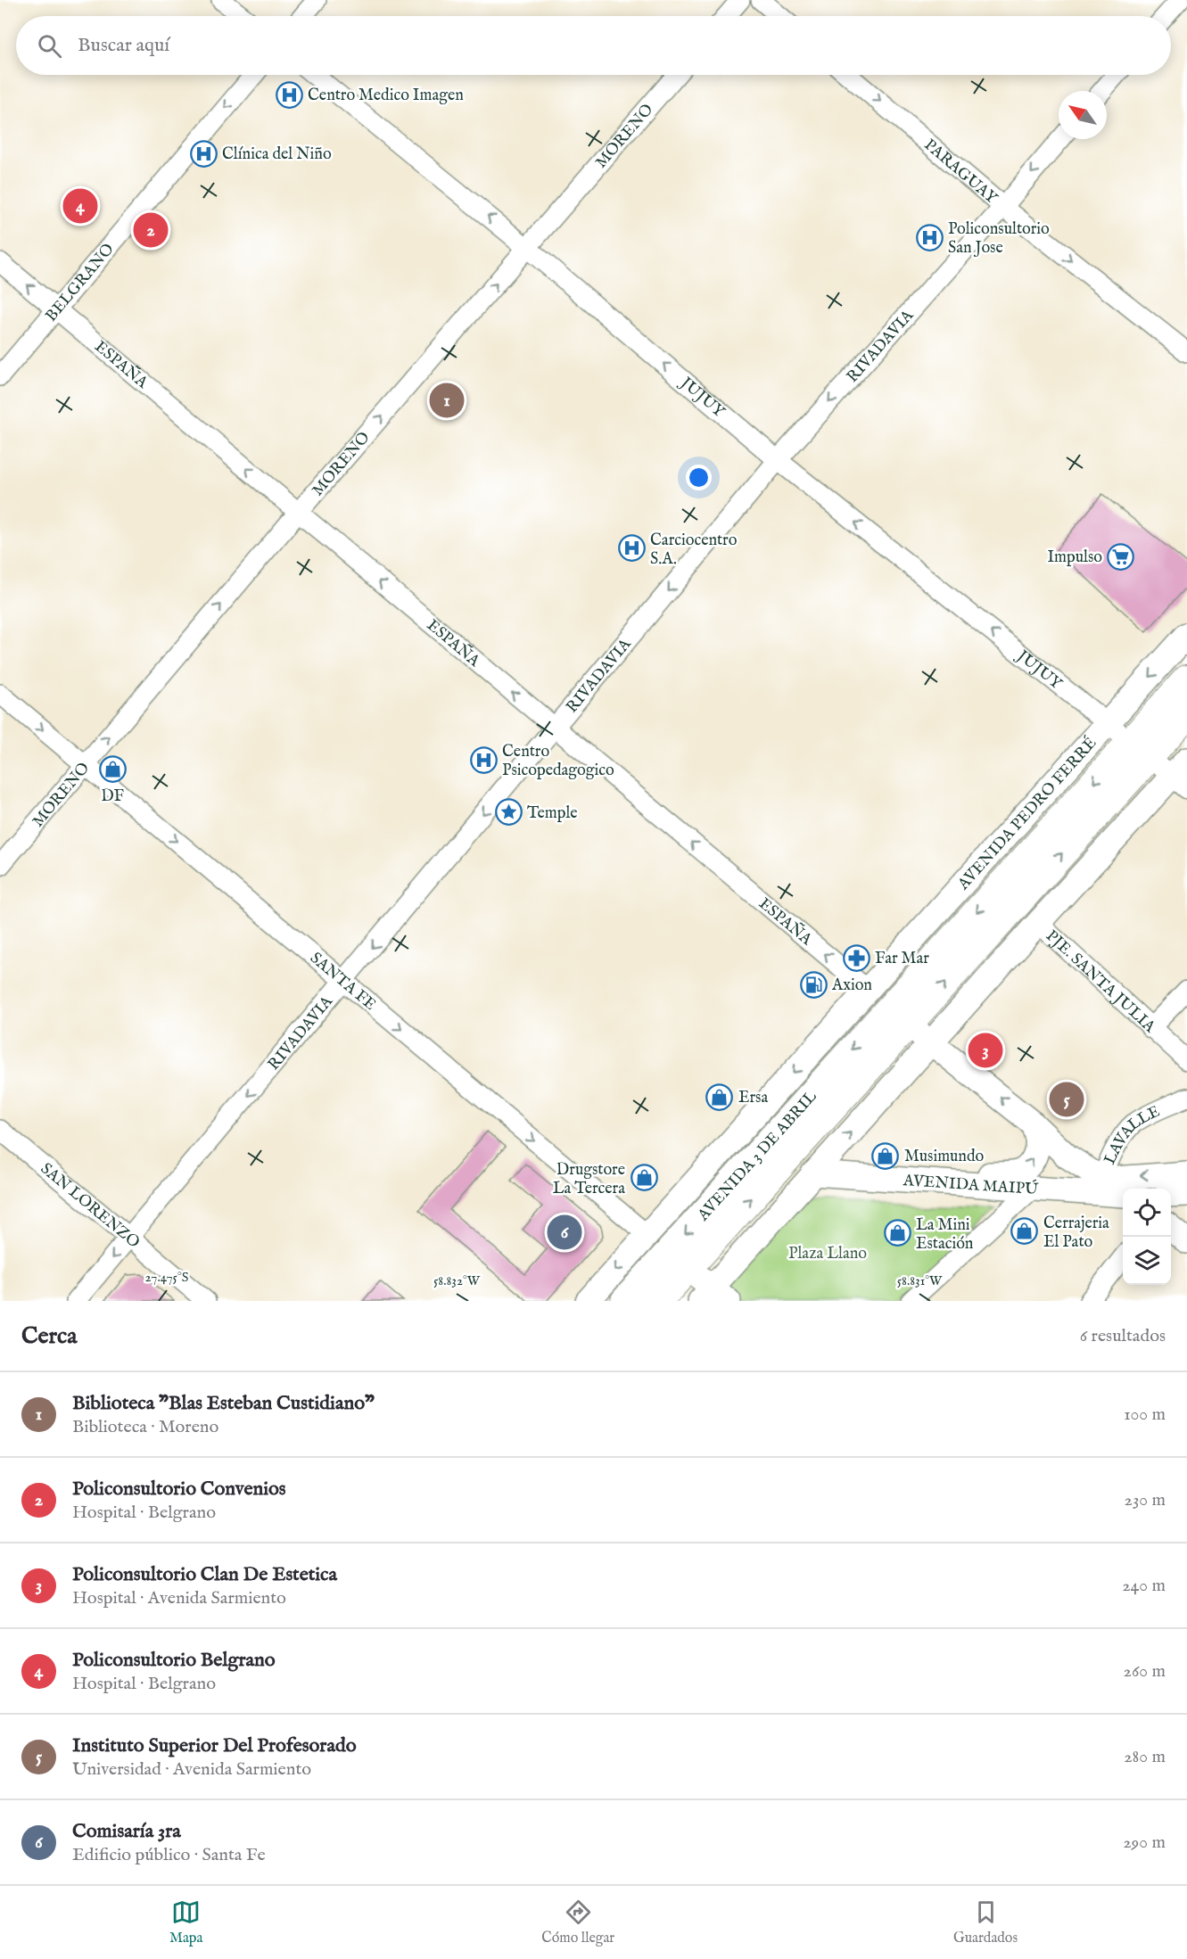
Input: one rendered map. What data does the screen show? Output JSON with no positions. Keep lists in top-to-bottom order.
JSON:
{
  "streets": {
    "highway": ["AVENIDA 3 DE ABRIL"],
    "main road": [
      "ESPAÑA",
      "AVENIDA PEDRO FERRÉ",
      "SANTA FE",
      "AVENIDA MAIPÚ"
    ],
    "street": [
      "MORENO",
      "PARAGUAY",
      "BELGRANO",
      "RIVADAVIA",
      "JUJUY",
      "PJE. SANTA JULIA",
      "LAVALLE",
      "SAN LORENZO"
    ]
  },
  "crossings": [
    ["MORENO", "ESPAÑA"],
    ["MORENO", "JUJUY"],
    ["MORENO", "SANTA FE"],
    ["PARAGUAY", "RIVADAVIA"],
    ["BELGRANO", "ESPAÑA"],
    ["RIVADAVIA", "ESPAÑA"],
    ["RIVADAVIA", "JUJUY"],
    ["RIVADAVIA", "SANTA FE"],
    ["RIVADAVIA", "SAN LORENZO"],
    ["ESPAÑA", "AVENIDA PEDRO FERRÉ"],
    ["ESPAÑA", "LAVALLE"],
    ["ESPAÑA", "AVENIDA 3 DE ABRIL"],
    ["ESPAÑA", "AVENIDA MAIPÚ"],
    ["JUJUY", "AVENIDA PEDRO FERRÉ"],
    ["AVENIDA PEDRO FERRÉ", "AVENIDA 3 DE ABRIL"],
    ["SANTA FE", "AVENIDA 3 DE ABRIL"],
    ["LAVALLE", "AVENIDA MAIPÚ"]
  ],
  "one_way": [
    "MORENO",
    "PARAGUAY",
    "BELGRANO",
    "RIVADAVIA",
    "ESPAÑA",
    "JUJUY",
    "SANTA FE"
  ],
  "parks": ["Plaza Llano"],
  "places": {
    "hospital": [
      "Centro Medico Imagen",
      "Clínica del Niño",
      "Policonsultorio San Jose",
      "Carciocentro S.A.",
      "Centro Psicopedagogico"
    ],
    "supermarket": ["Impulso"],
    "shop": [
      "DF",
      "Ersa",
      "Musimundo",
      "Drugstore La Tercera",
      "Cerrajeria El Pato",
      "La Mini Estación"
    ],
    "place": ["Temple"],
    "pharmacy": ["Far Mar"],
    "fuel station": ["Axion"]
  },
  "north": "top left",
  "page": {
    "search": "Buscar aquí",
    "pins": [
      "4",
      "2",
      "1",
      "3",
      "5",
      "6"
    ],
    "heading": ["Cerca", "6 resultados"],
    "list": [
      {
        "mark": "1",
        "name": "Biblioteca \"Blas Esteban Custidiano\"",
        "note": "Biblioteca · Moreno",
        "value": "100 m"
      },
      {
        "mark": "2",
        "name": "Policonsultorio Convenios",
        "note": "Hospital · Belgrano",
        "value": "230 m"
      },
      {
        "mark": "3",
        "name": "Policonsultorio Clan De Estetica",
        "note": "Hospital · Avenida Sarmiento",
        "value": "240 m"
      },
      {
        "mark": "4",
        "name": "Policonsultorio Belgrano",
        "note": "Hospital · Belgrano",
        "value": "260 m"
      },
      {
        "mark": "5",
        "name": "Instituto Superior Del Profesorado",
        "note": "Universidad · Avenida Sarmiento",
        "value": "280 m"
      },
      {
        "mark": "6",
        "name": "Comisaría 3ra",
        "note": "Edificio público · Santa Fe",
        "value": "290 m"
      }
    ],
    "nav": ["Mapa", "Cómo llegar", "Guardados"]
  },
  "coordinates": ["27.475°S", "58.832°W", "58.831°W"]
}
